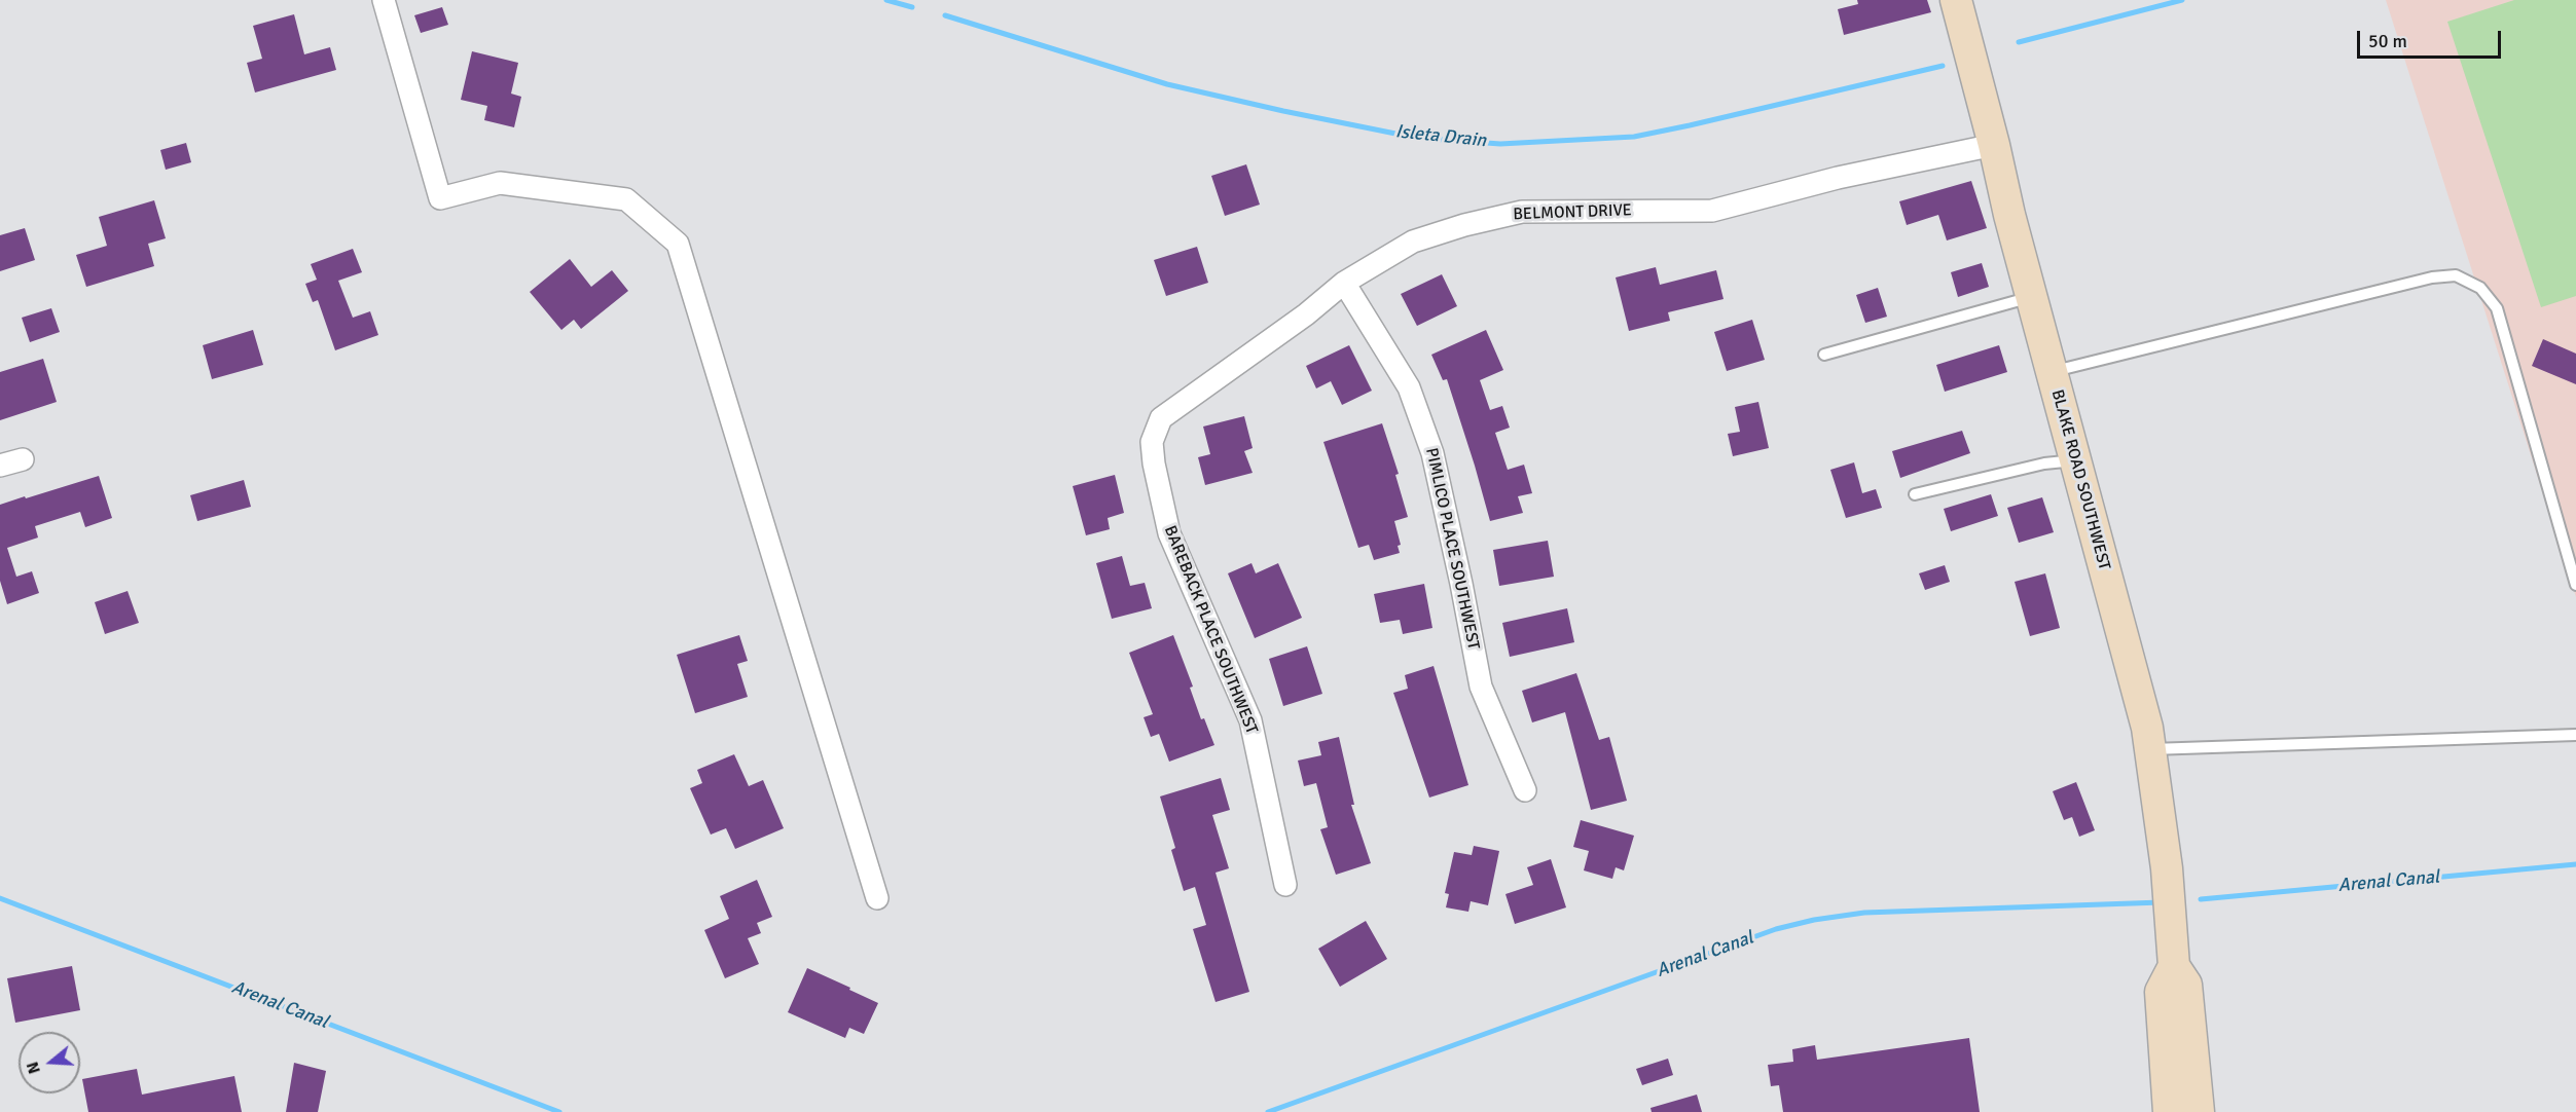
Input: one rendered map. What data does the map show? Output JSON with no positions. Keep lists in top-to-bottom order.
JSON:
{
  "streets": {
    "street": [
      "BELMONT DRIVE",
      "BLAKE ROAD SOUTHWEST",
      "PIMLICO PLACE SOUTHWEST",
      "BAREBACK PLACE SOUTHWEST"
    ]
  },
  "crossings": [
    ["BELMONT DRIVE", "BLAKE ROAD SOUTHWEST"],
    ["BELMONT DRIVE", "PIMLICO PLACE SOUTHWEST"],
    ["BELMONT DRIVE", "BAREBACK PLACE SOUTHWEST"]
  ],
  "water": ["Isleta Drain", "Arenal Canal"],
  "scale_bar": "50 m",
  "north": "left"
}
